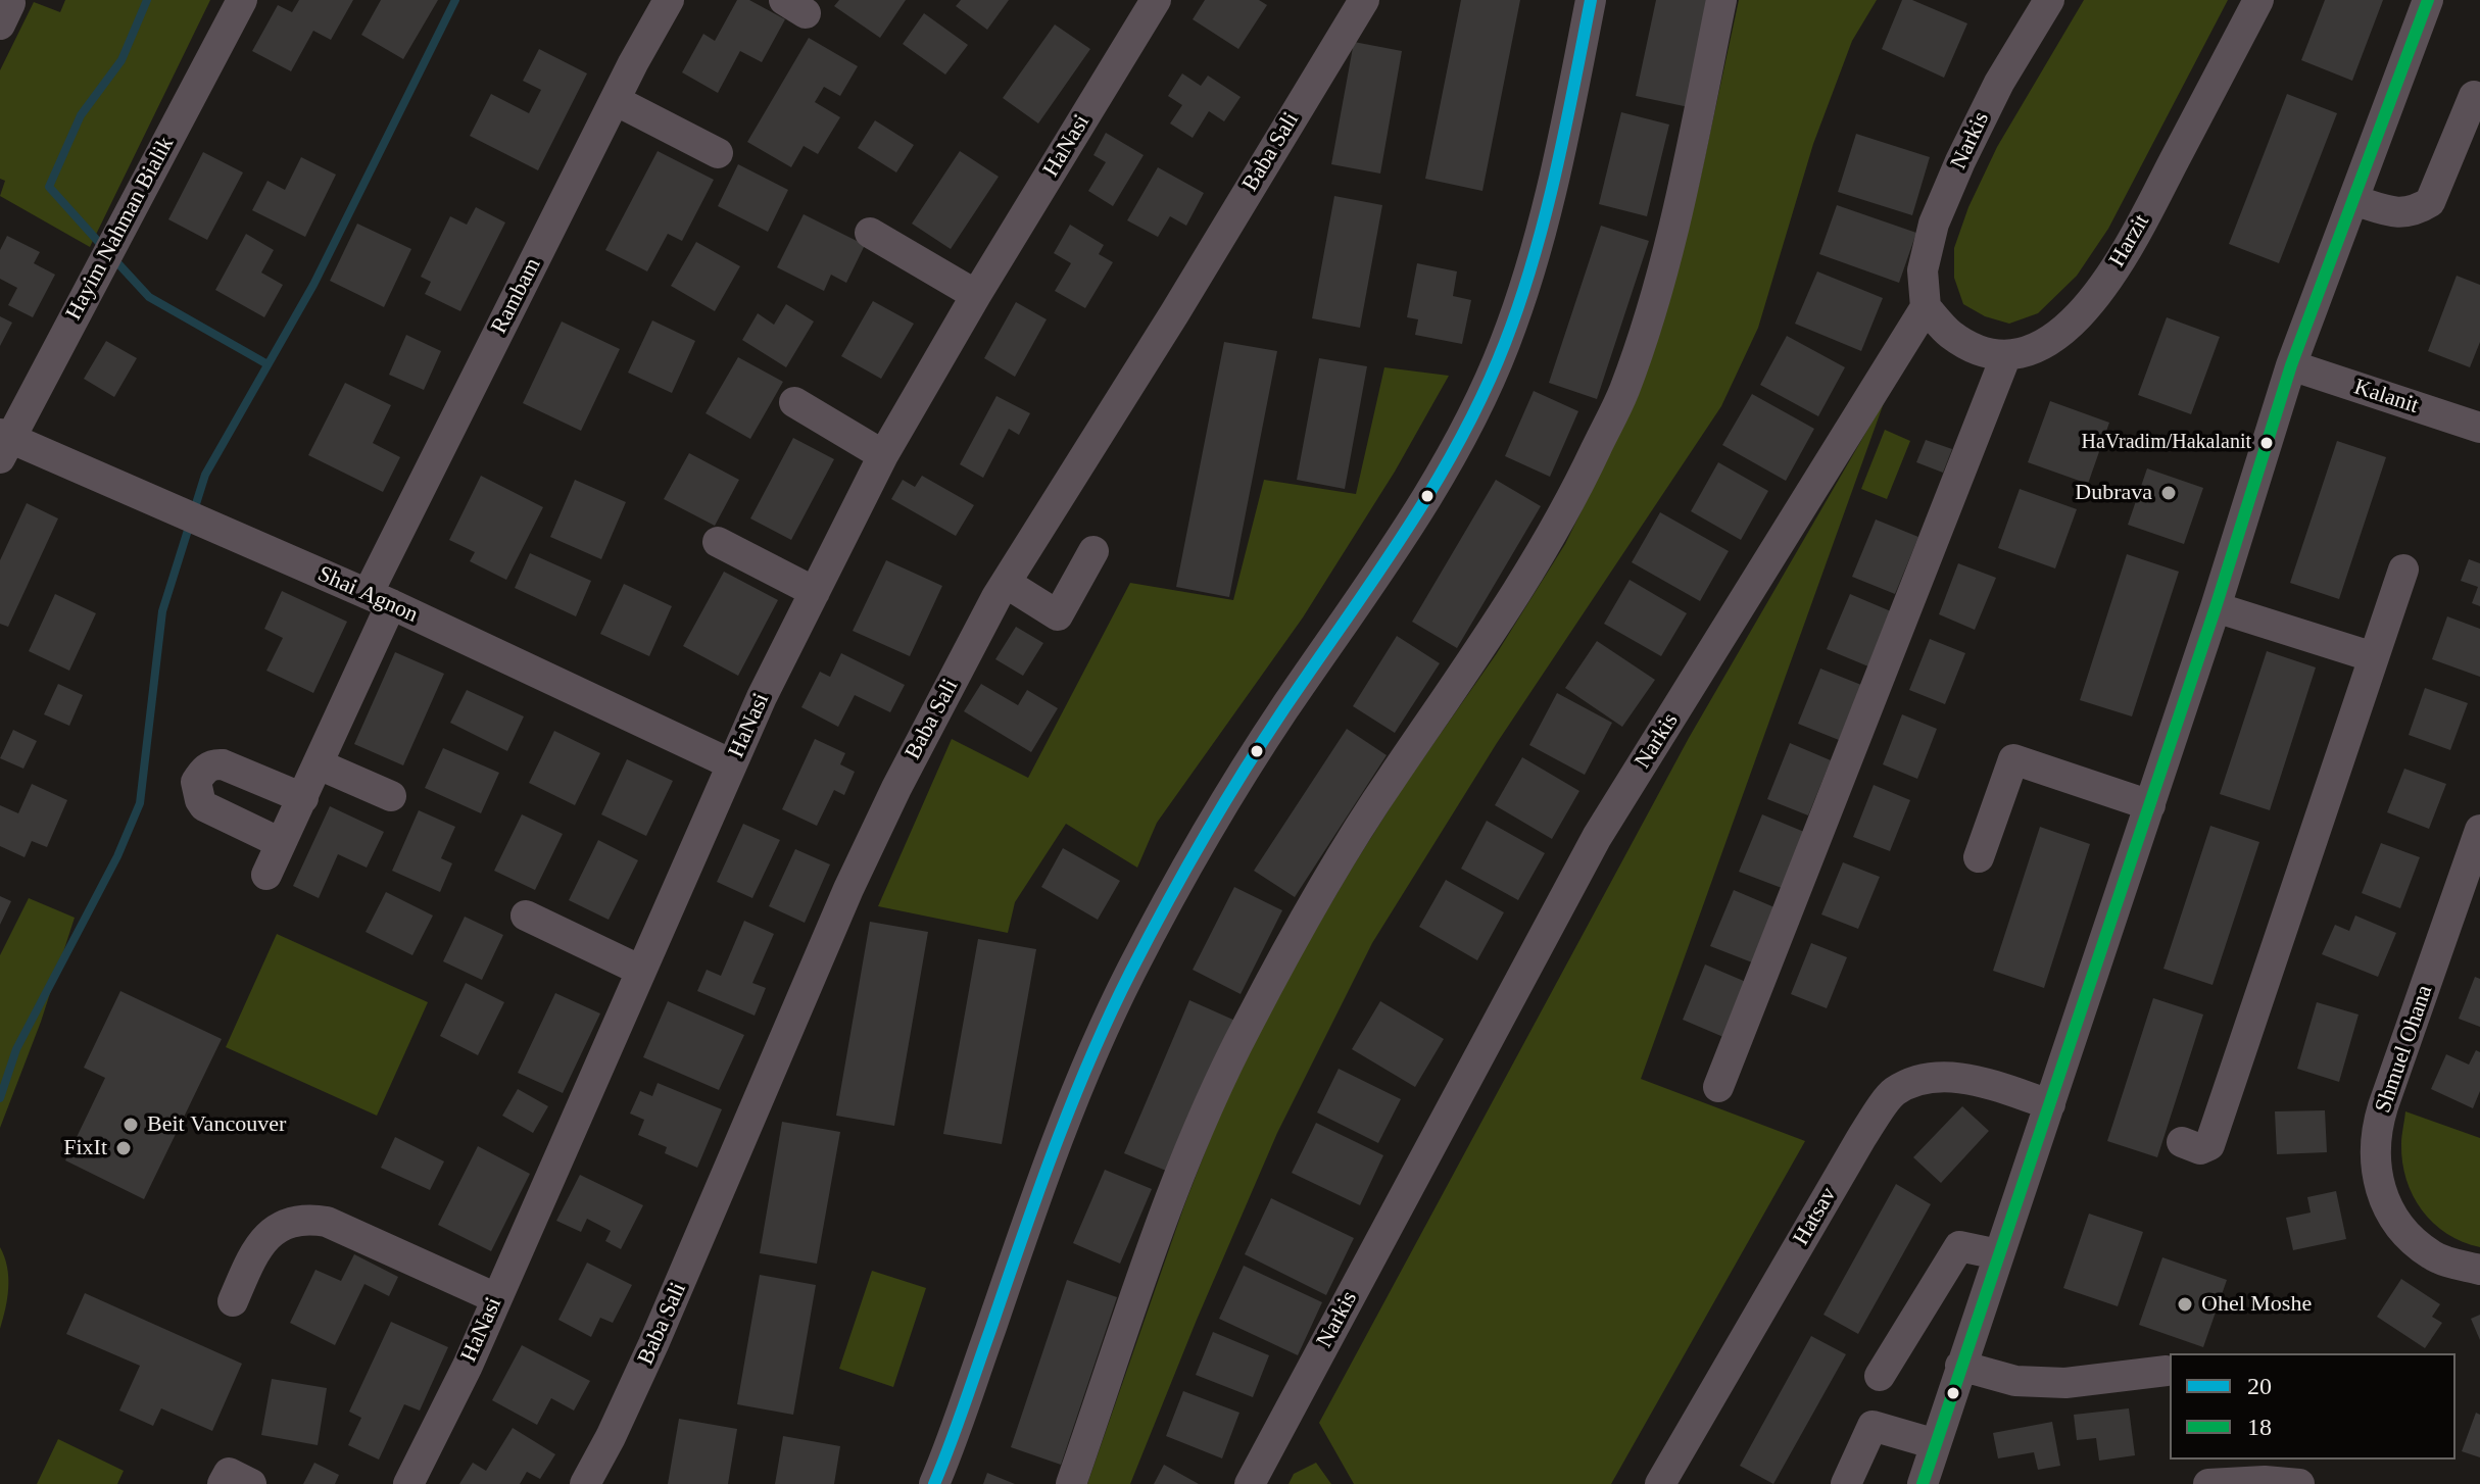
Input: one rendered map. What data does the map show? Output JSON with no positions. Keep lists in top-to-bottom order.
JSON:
{
  "streets": {
    "street": [
      "Narkis",
      "HaNasi",
      "Baba Sali",
      "Hayim Nahman Bialik",
      "Harzit",
      "Rambam",
      "Kalanit",
      "Shai Agnon",
      "Shmuel Ohana",
      "Hatsav"
    ]
  },
  "crossings": [
    ["HaNasi", "Shai Agnon"],
    ["Hayim Nahman Bialik", "Shai Agnon"],
    ["Rambam", "Shai Agnon"]
  ],
  "places": [
    "HaVradim/Hakalanit",
    "Dubrava",
    "Beit Vancouver",
    "FixIt",
    "Ohel Moshe"
  ],
  "lines": ["transit line 20", "transit line 18"],
  "legend": ["20", "18"]
}
